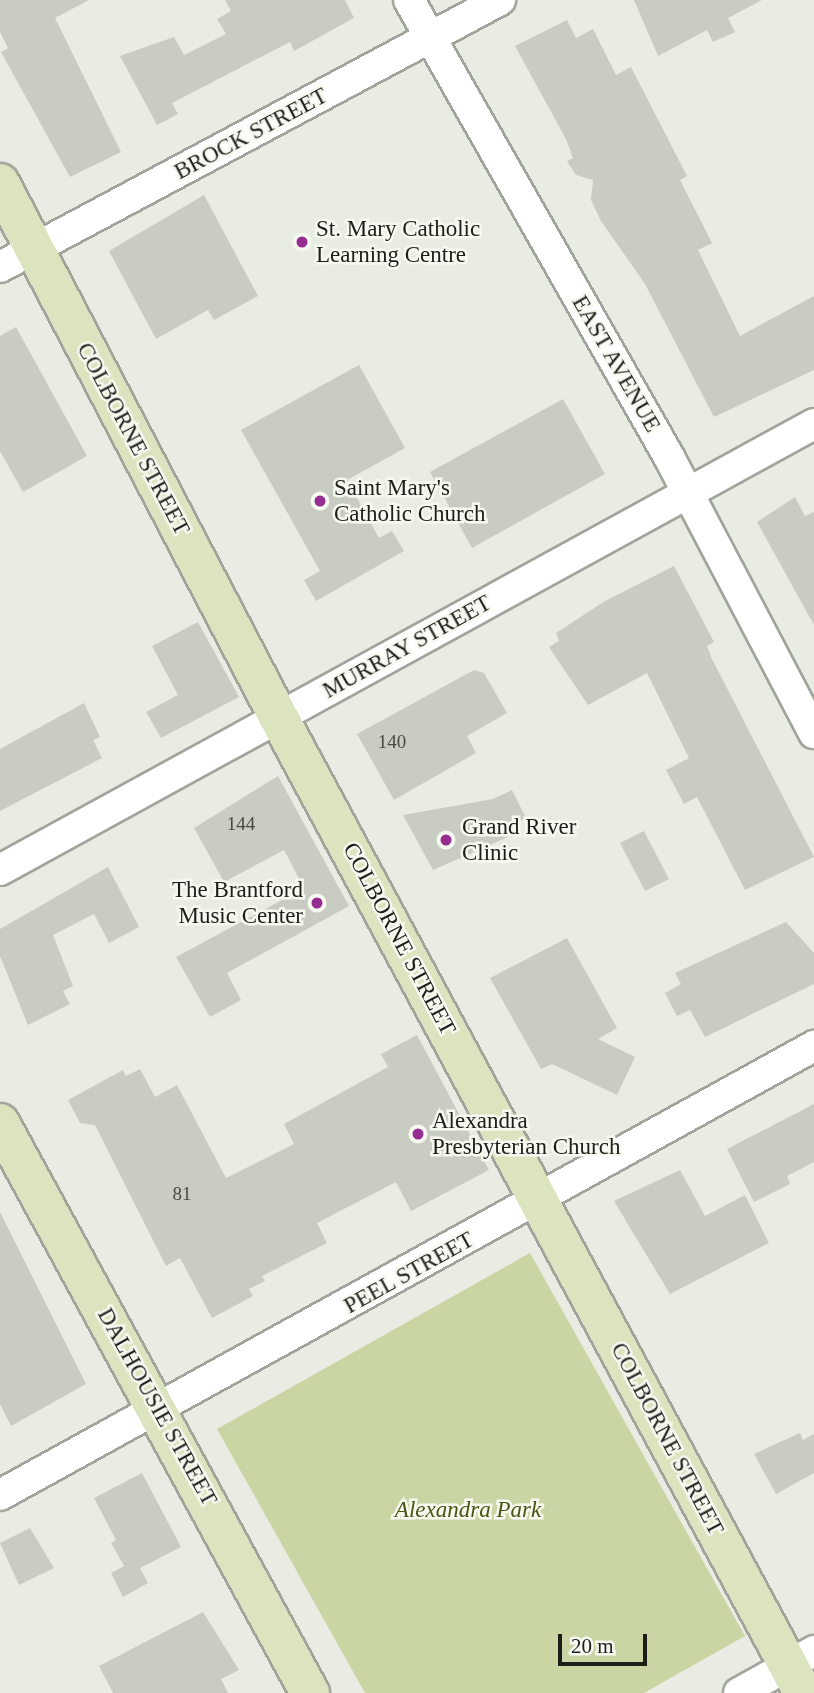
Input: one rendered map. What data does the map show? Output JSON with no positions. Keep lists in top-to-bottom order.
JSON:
{
  "streets": {
    "main road": ["COLBORNE STREET", "DALHOUSIE STREET"],
    "street": [
      "BROCK STREET",
      "EAST AVENUE",
      "MURRAY STREET",
      "PEEL STREET"
    ]
  },
  "crossings": [
    ["BROCK STREET", "EAST AVENUE"],
    ["BROCK STREET", "COLBORNE STREET"],
    ["EAST AVENUE", "MURRAY STREET"],
    ["COLBORNE STREET", "MURRAY STREET"],
    ["COLBORNE STREET", "PEEL STREET"],
    ["PEEL STREET", "DALHOUSIE STREET"]
  ],
  "parks": ["Alexandra Park"],
  "places": [
    "St. Mary Catholic Learning Centre",
    "Saint Mary's Catholic Church",
    "Grand River Clinic",
    "The Brantford Music Center",
    "Alexandra Presbyterian Church"
  ],
  "house_numbers": ["140", "144", "81"],
  "scale_bar": "20 m"
}
